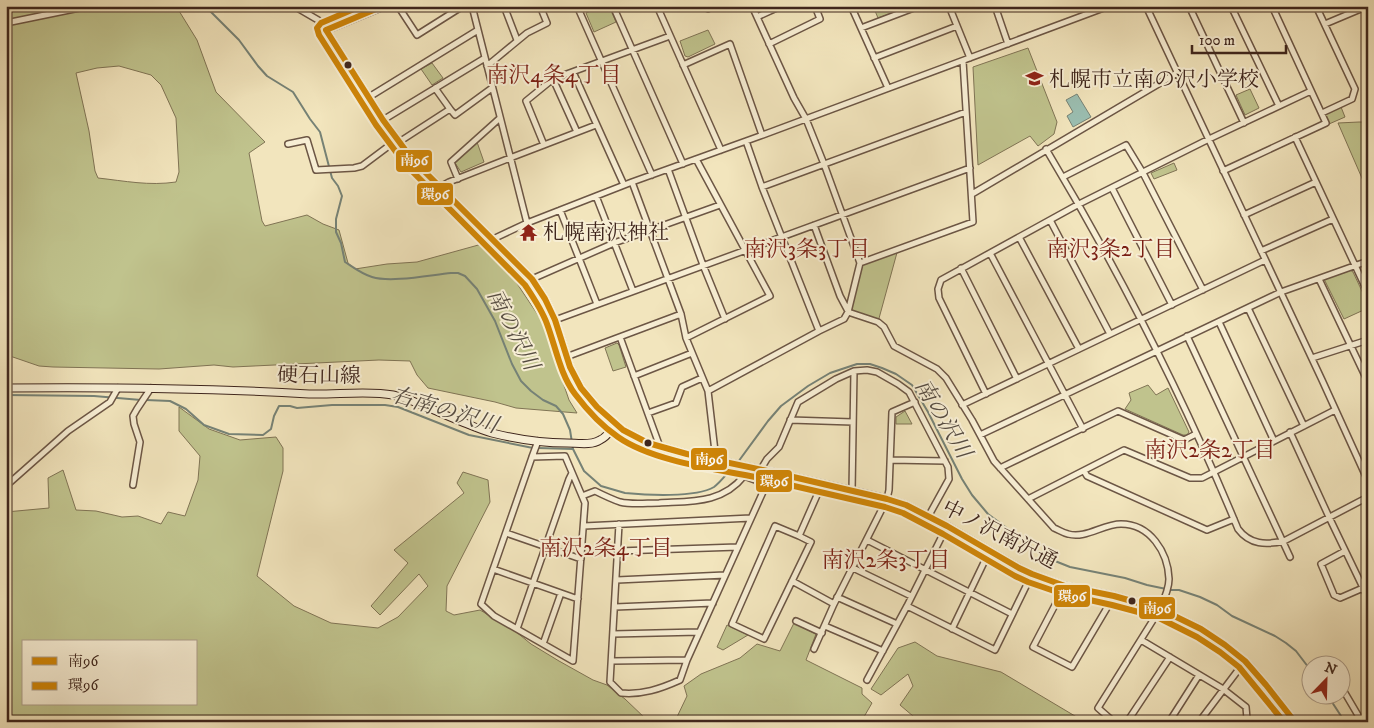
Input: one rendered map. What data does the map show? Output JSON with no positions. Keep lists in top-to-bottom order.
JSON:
{
  "streets": {
    "street": ["硬石山線", "中ノ沢南沢通"]
  },
  "crossings": [
    ["硬石山線", "中ノ沢南沢通"]
  ],
  "districts": [
    "南沢4条4丁目",
    "南沢3条3丁目",
    "南沢3条2丁目",
    "南沢2条2丁目",
    "南沢2条4丁目",
    "南沢2条3丁目"
  ],
  "water": ["南の沢川", "右南の沢川"],
  "places": {
    "school or university": ["札幌市立南の沢小学校"],
    "temple": ["札幌南沢神社"]
  },
  "lines": ["transit line 南96", "transit line 環96"],
  "legend": ["南96", "環96"],
  "scale_bar": "100 m",
  "north": "top right"
}
